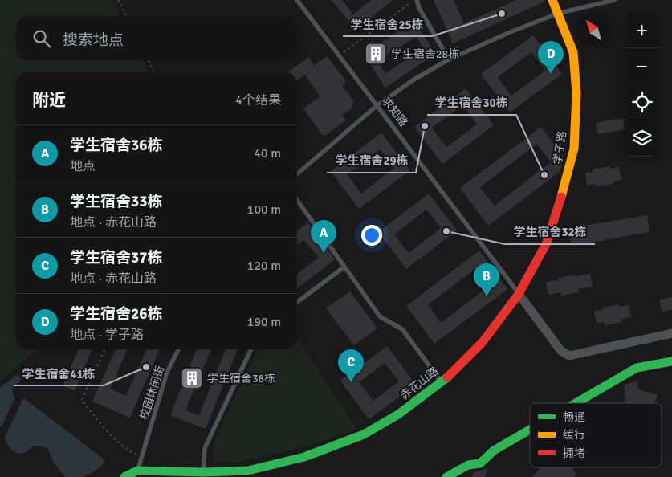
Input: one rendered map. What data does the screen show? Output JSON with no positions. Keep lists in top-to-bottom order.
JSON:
{
  "streets": {
    "street": ["学子路", "赤花山路"],
    "lane": ["求知路", "校园休闲街"]
  },
  "crossings": [
    ["求知路", "学子路"],
    ["求知路", "赤花山路"],
    ["学子路", "赤花山路"],
    ["赤花山路", "校园休闲街"]
  ],
  "places": {
    "other": [
      "学生宿舍25栋",
      "学生宿舍29栋",
      "学生宿舍30栋",
      "学生宿舍32栋",
      "学生宿舍41栋"
    ],
    "building": ["学生宿舍28栋", "学生宿舍38栋"]
  },
  "legend": ["畅通", "缓行", "拥堵"],
  "north": "top left",
  "page": {
    "map_buttons": ["+", "−"],
    "search": "搜索地点",
    "pins": [
      "D",
      "A",
      "B",
      "C"
    ],
    "heading": ["附近", "4个结果"],
    "list": [
      {
        "mark": "A",
        "name": "学生宿舍36栋",
        "note": "地点",
        "value": "40 m"
      },
      {
        "mark": "B",
        "name": "学生宿舍33栋",
        "note": "地点 · 赤花山路",
        "value": "100 m"
      },
      {
        "mark": "C",
        "name": "学生宿舍37栋",
        "note": "地点 · 赤花山路",
        "value": "120 m"
      },
      {
        "mark": "D",
        "name": "学生宿舍26栋",
        "note": "地点 · 学子路",
        "value": "190 m"
      }
    ]
  }
}
